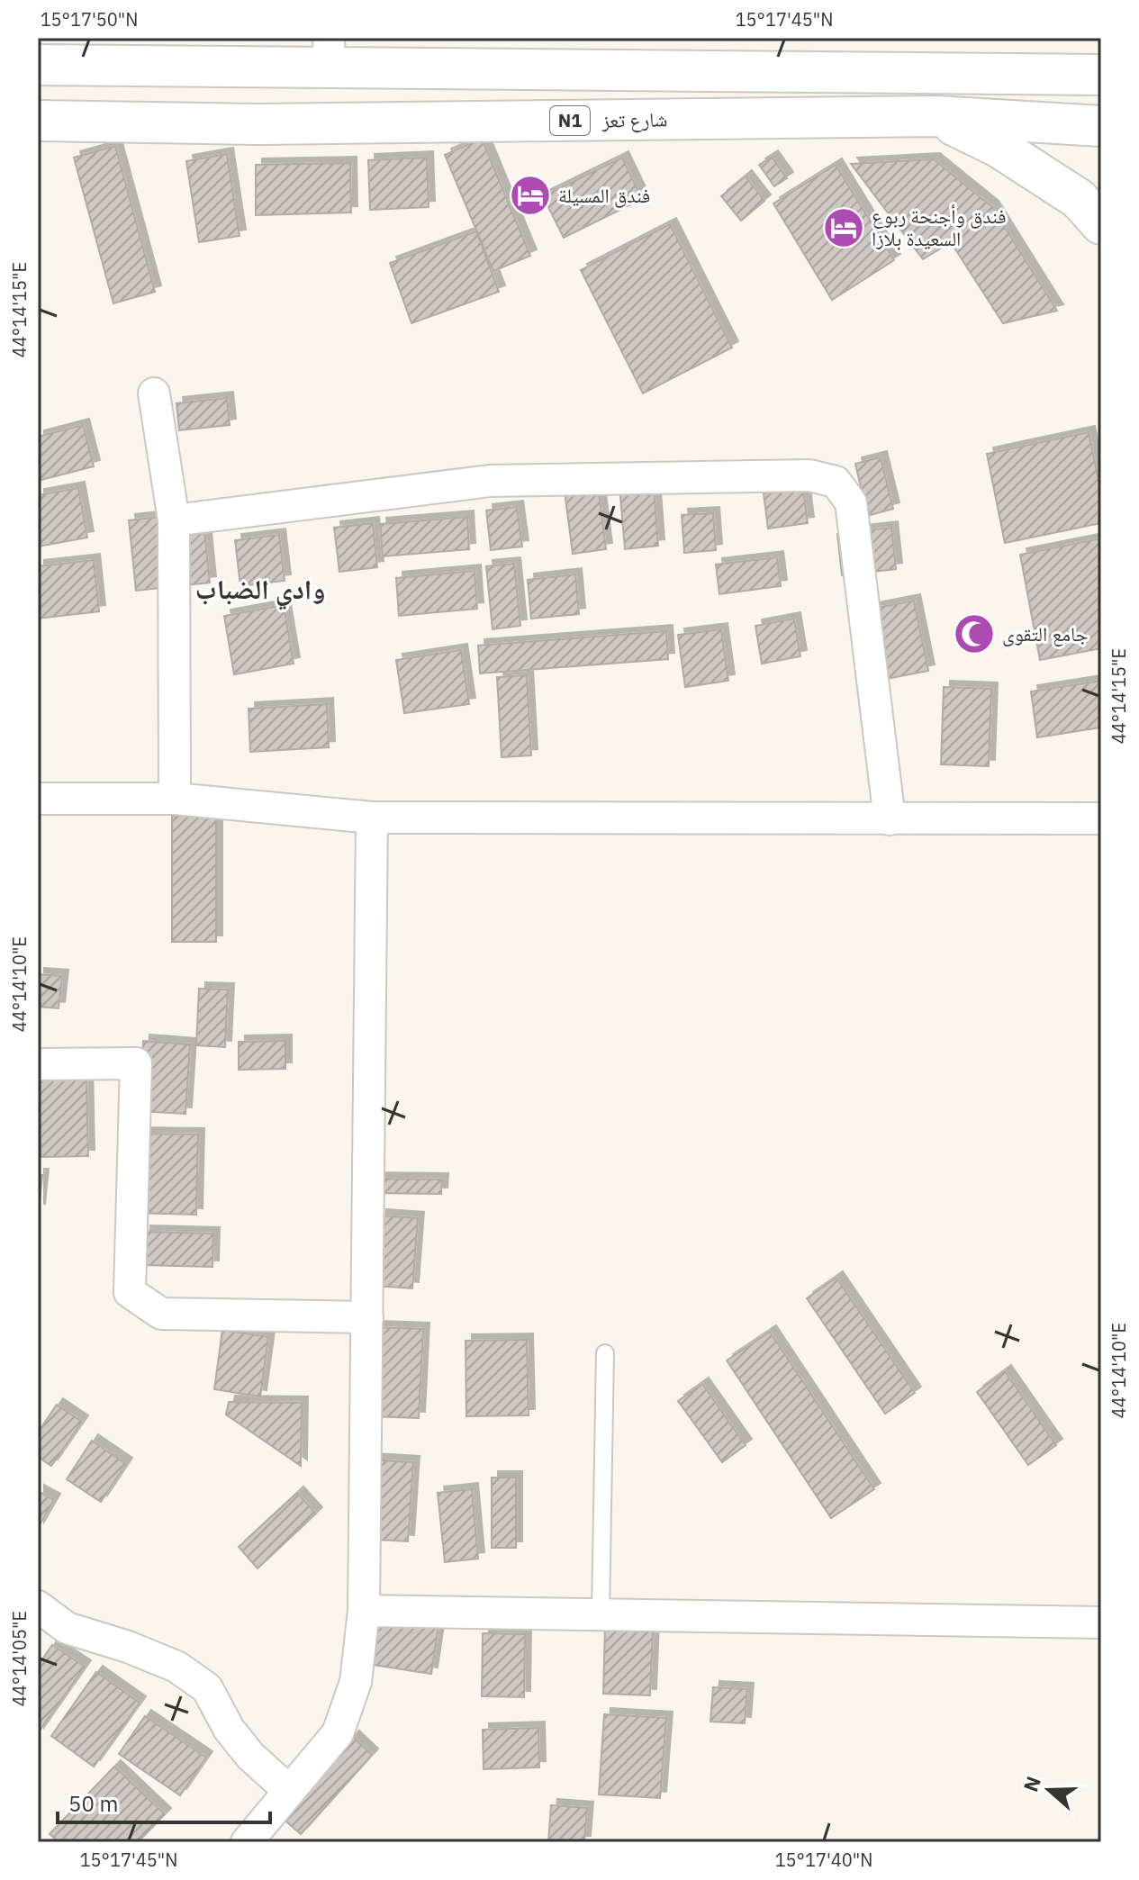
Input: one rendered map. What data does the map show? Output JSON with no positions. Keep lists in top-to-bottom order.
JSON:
{
  "streets": {
    "highway": ["شارع تعز", "N1"]
  },
  "districts": ["وادي الضباب"],
  "places": {
    "hotel": ["فندق المسيلة", "فندق وأجنحة ربوع السعيدة بلازا"],
    "mosque": ["جامع التقوى"]
  },
  "scale_bar": "50 m",
  "north": "left",
  "coordinates": [
    "15°17'50\"N",
    "15°17'45\"N",
    "44°14'15\"E",
    "44°14'10\"E",
    "44°14'05\"E",
    "15°17'40\"N"
  ]
}
